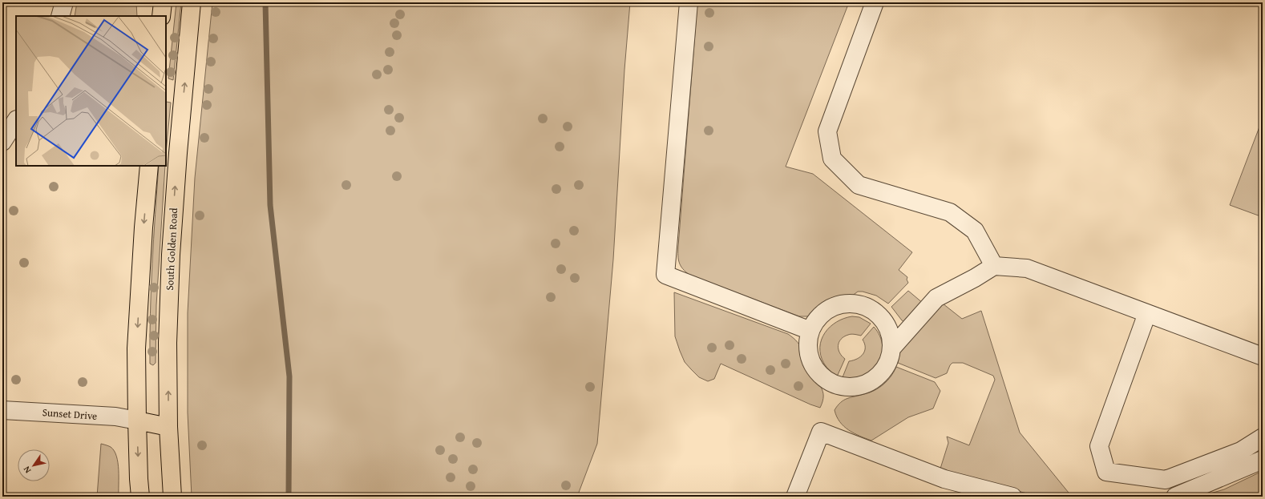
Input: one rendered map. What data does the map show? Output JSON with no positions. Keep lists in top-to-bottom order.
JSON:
{
  "streets": {
    "main road": ["South Golden Road"],
    "street": ["Sunset Drive"]
  },
  "north": "bottom left"
}
